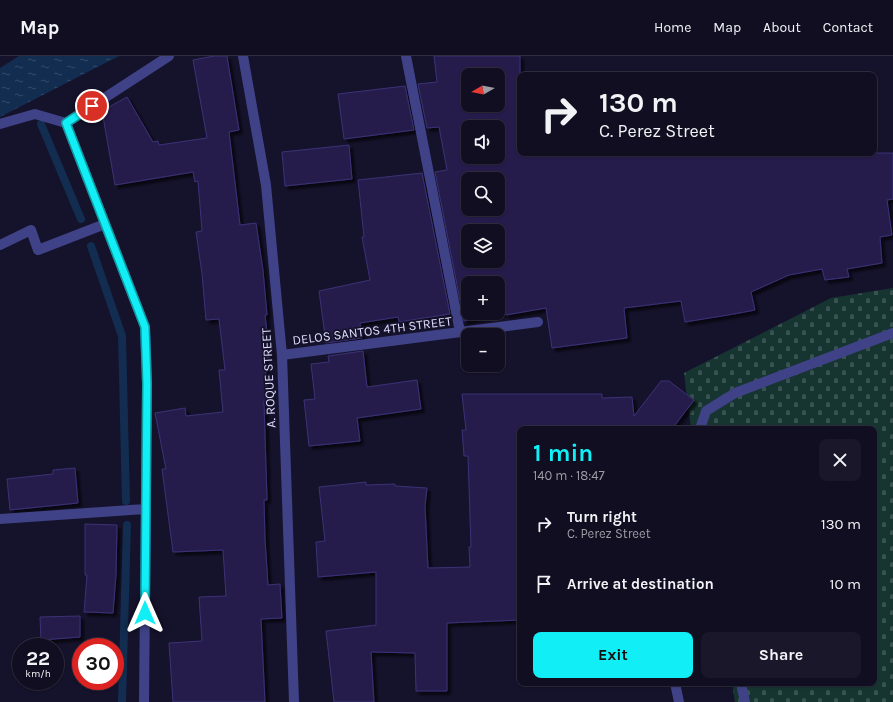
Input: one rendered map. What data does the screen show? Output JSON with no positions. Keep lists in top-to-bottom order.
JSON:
{
  "streets": {
    "street": ["DELOS SANTOS 4TH STREET", "A. ROQUE STREET"]
  },
  "crossings": [
    ["DELOS SANTOS 4TH STREET", "A. ROQUE STREET"]
  ],
  "north": "left",
  "page": {
    "header": "Map",
    "nav": [
      "Home",
      "Map",
      "About",
      "Contact"
    ],
    "map_buttons": ["+", "−"],
    "turn": ["130 m", "C. Perez Street"],
    "heading": ["1 min", "140 m · 18:47"],
    "list": [
      {
        "name": "Turn right",
        "note": "C. Perez Street",
        "value": "130 m"
      },
      {
        "name": "Arrive at destination",
        "value": "10 m"
      }
    ],
    "buttons": ["Exit", "Share"],
    "speed": "22 km/h",
    "limit": "30"
  }
}
